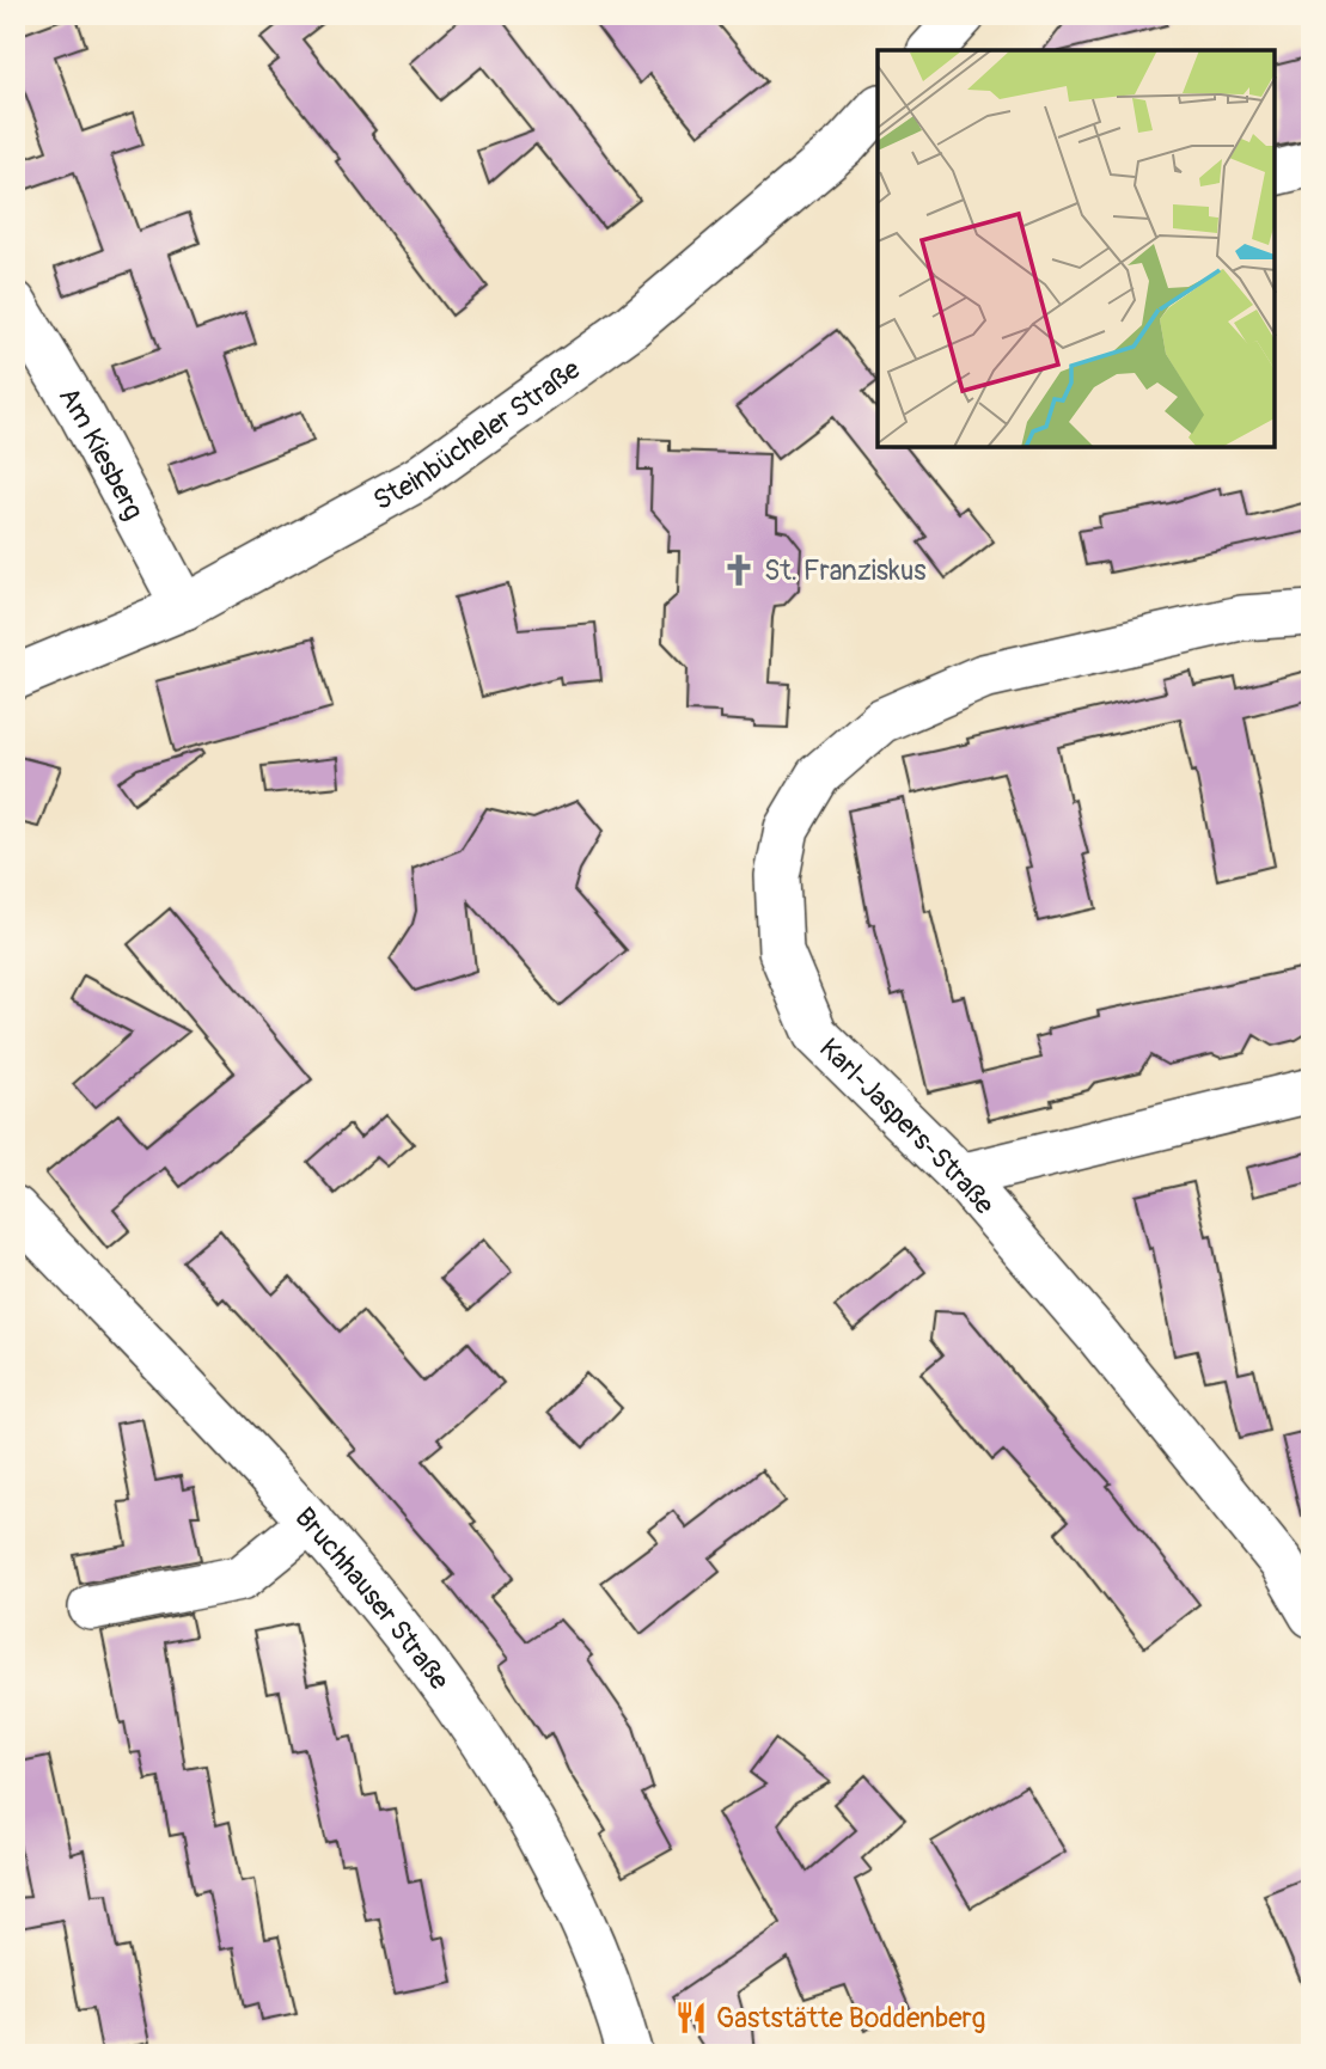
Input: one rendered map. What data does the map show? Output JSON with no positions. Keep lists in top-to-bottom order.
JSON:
{
  "streets": {
    "street": [
      "Steinbücheler Straße",
      "Am Kiesberg",
      "Karl-Jaspers-Straße",
      "Bruchhauser Straße"
    ]
  },
  "crossings": [
    ["Steinbücheler Straße", "Am Kiesberg"]
  ],
  "places": {
    "church": ["St. Franziskus"],
    "restaurant": ["Gaststätte Boddenberg"]
  }
}
